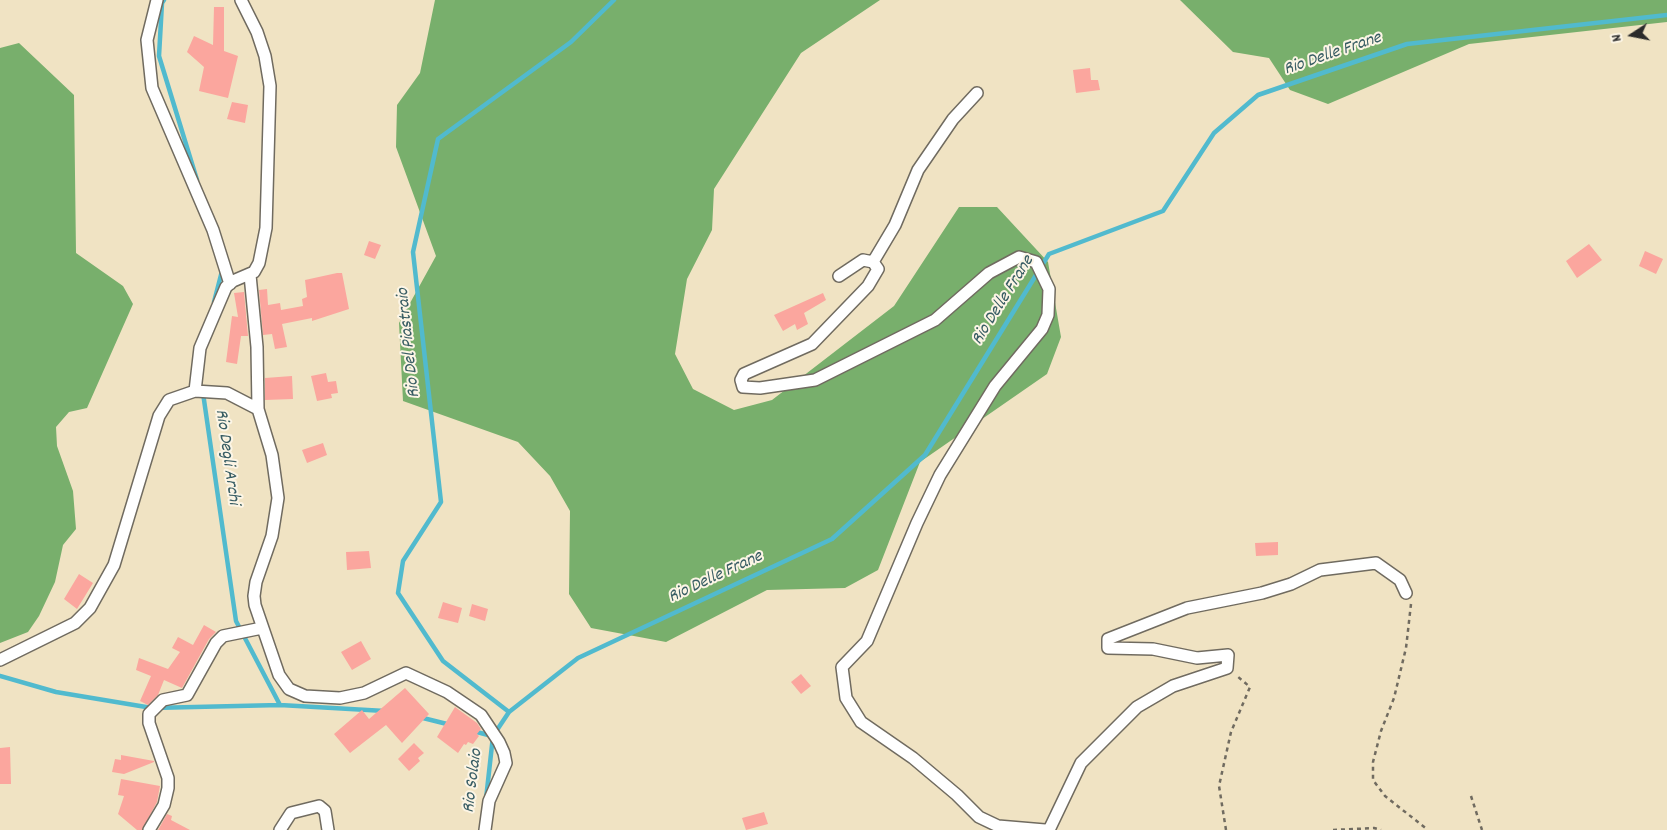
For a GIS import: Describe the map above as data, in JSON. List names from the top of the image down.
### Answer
{
  "water": [
    "Rio Delle Frane",
    "Rio Del Piastraio",
    "Rio Degli Archi",
    "Rio Solaio"
  ],
  "north": "left"
}
